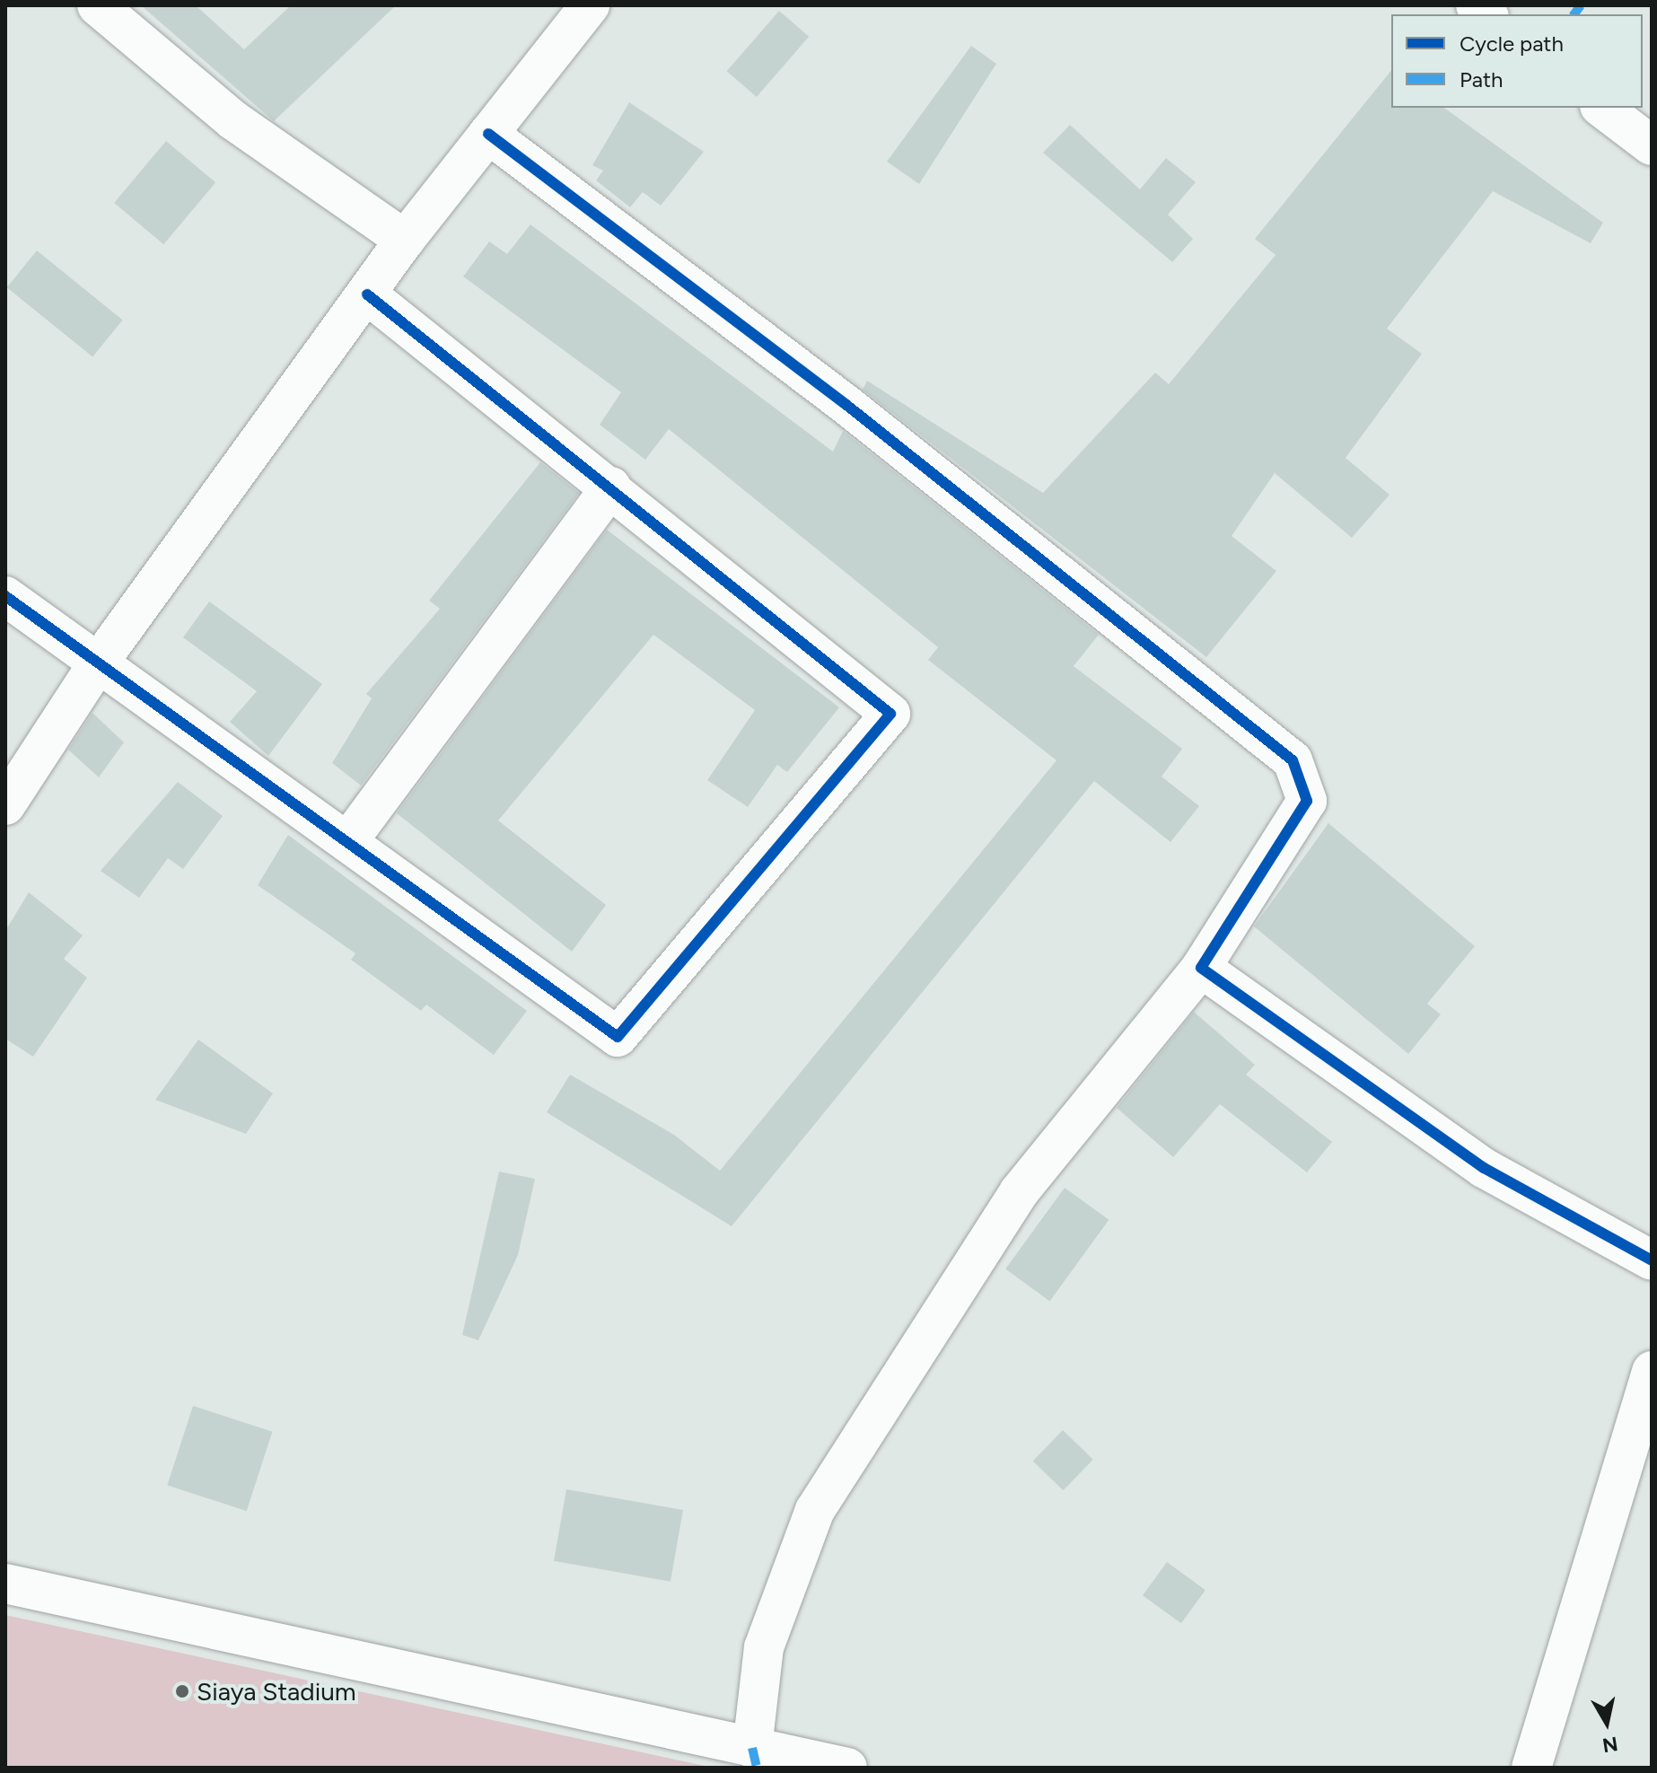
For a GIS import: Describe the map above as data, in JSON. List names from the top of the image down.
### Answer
{
  "places": ["Siaya Stadium"],
  "legend": ["Cycle path", "Path"],
  "north": "bottom"
}
